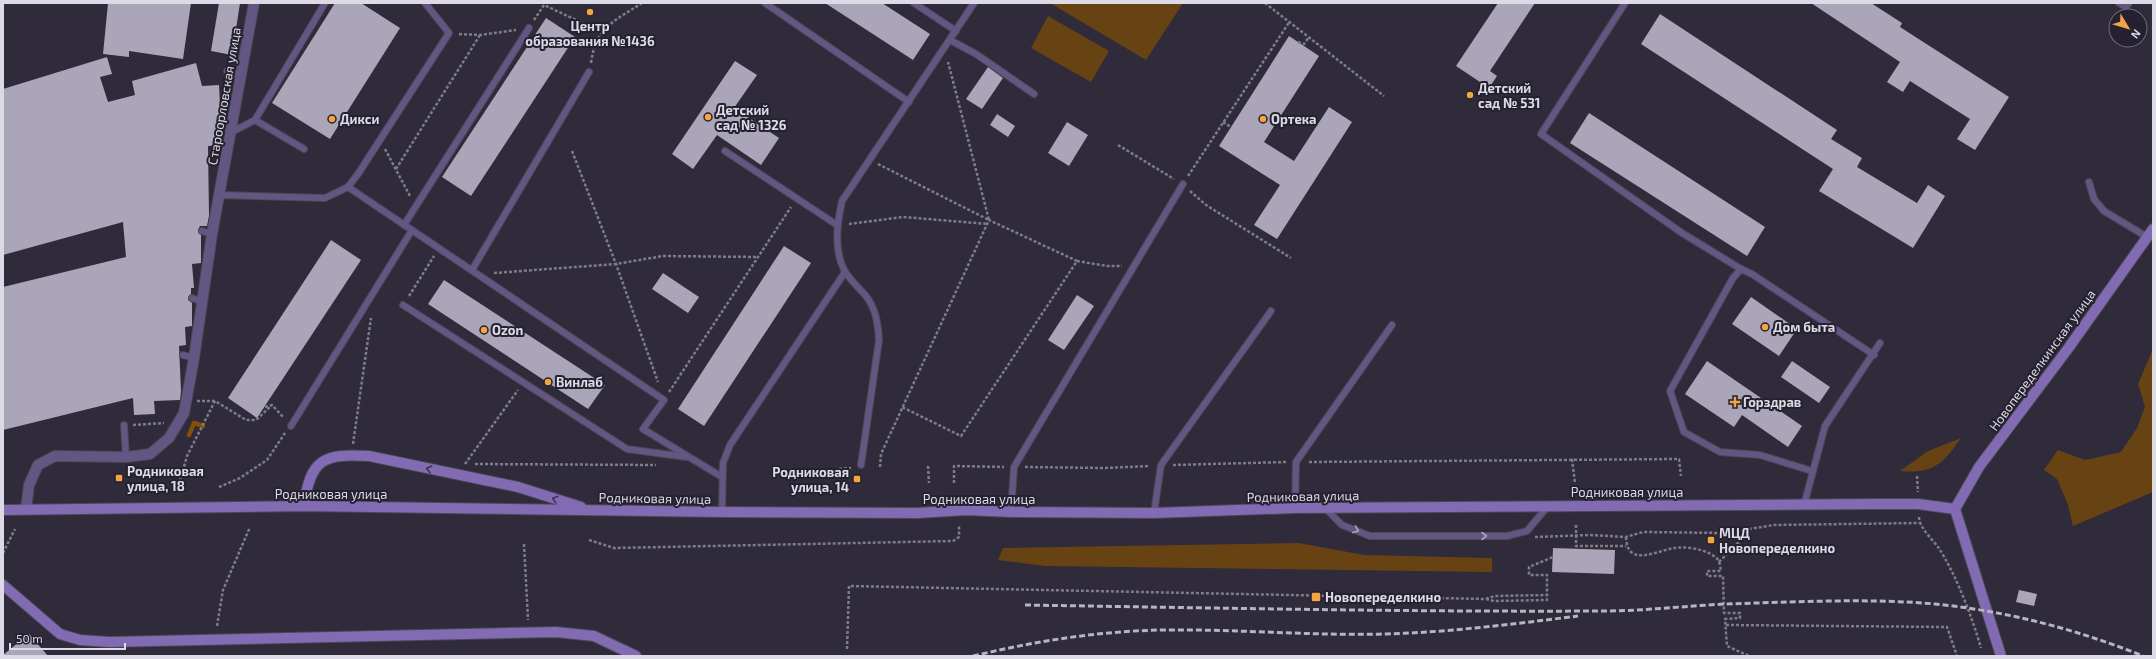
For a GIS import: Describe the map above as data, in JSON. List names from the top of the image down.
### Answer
{
  "streets": {
    "main road": ["Новопеределкинская улица", "Родниковая улица"],
    "street": ["Староорловская улица"]
  },
  "crossings": [
    ["Староорловская улица", "Родниковая улица"],
    ["Новопеределкинская улица", "Родниковая улица"]
  ],
  "places": {
    "other": [
      "Центр образования №1436",
      "Детский сад № 531",
      "Детский сад № 1326",
      "Дикси",
      "Ортека",
      "Дом быта",
      "Ozon",
      "Винлаб"
    ],
    "health": ["Горздрав"],
    "transit": [
      "Родниковая улица, 18",
      "Родниковая улица, 14",
      "МЦД Новопеределкино",
      "Новопеределкино"
    ]
  },
  "scale_bar": "50 m",
  "north": "bottom right"
}
